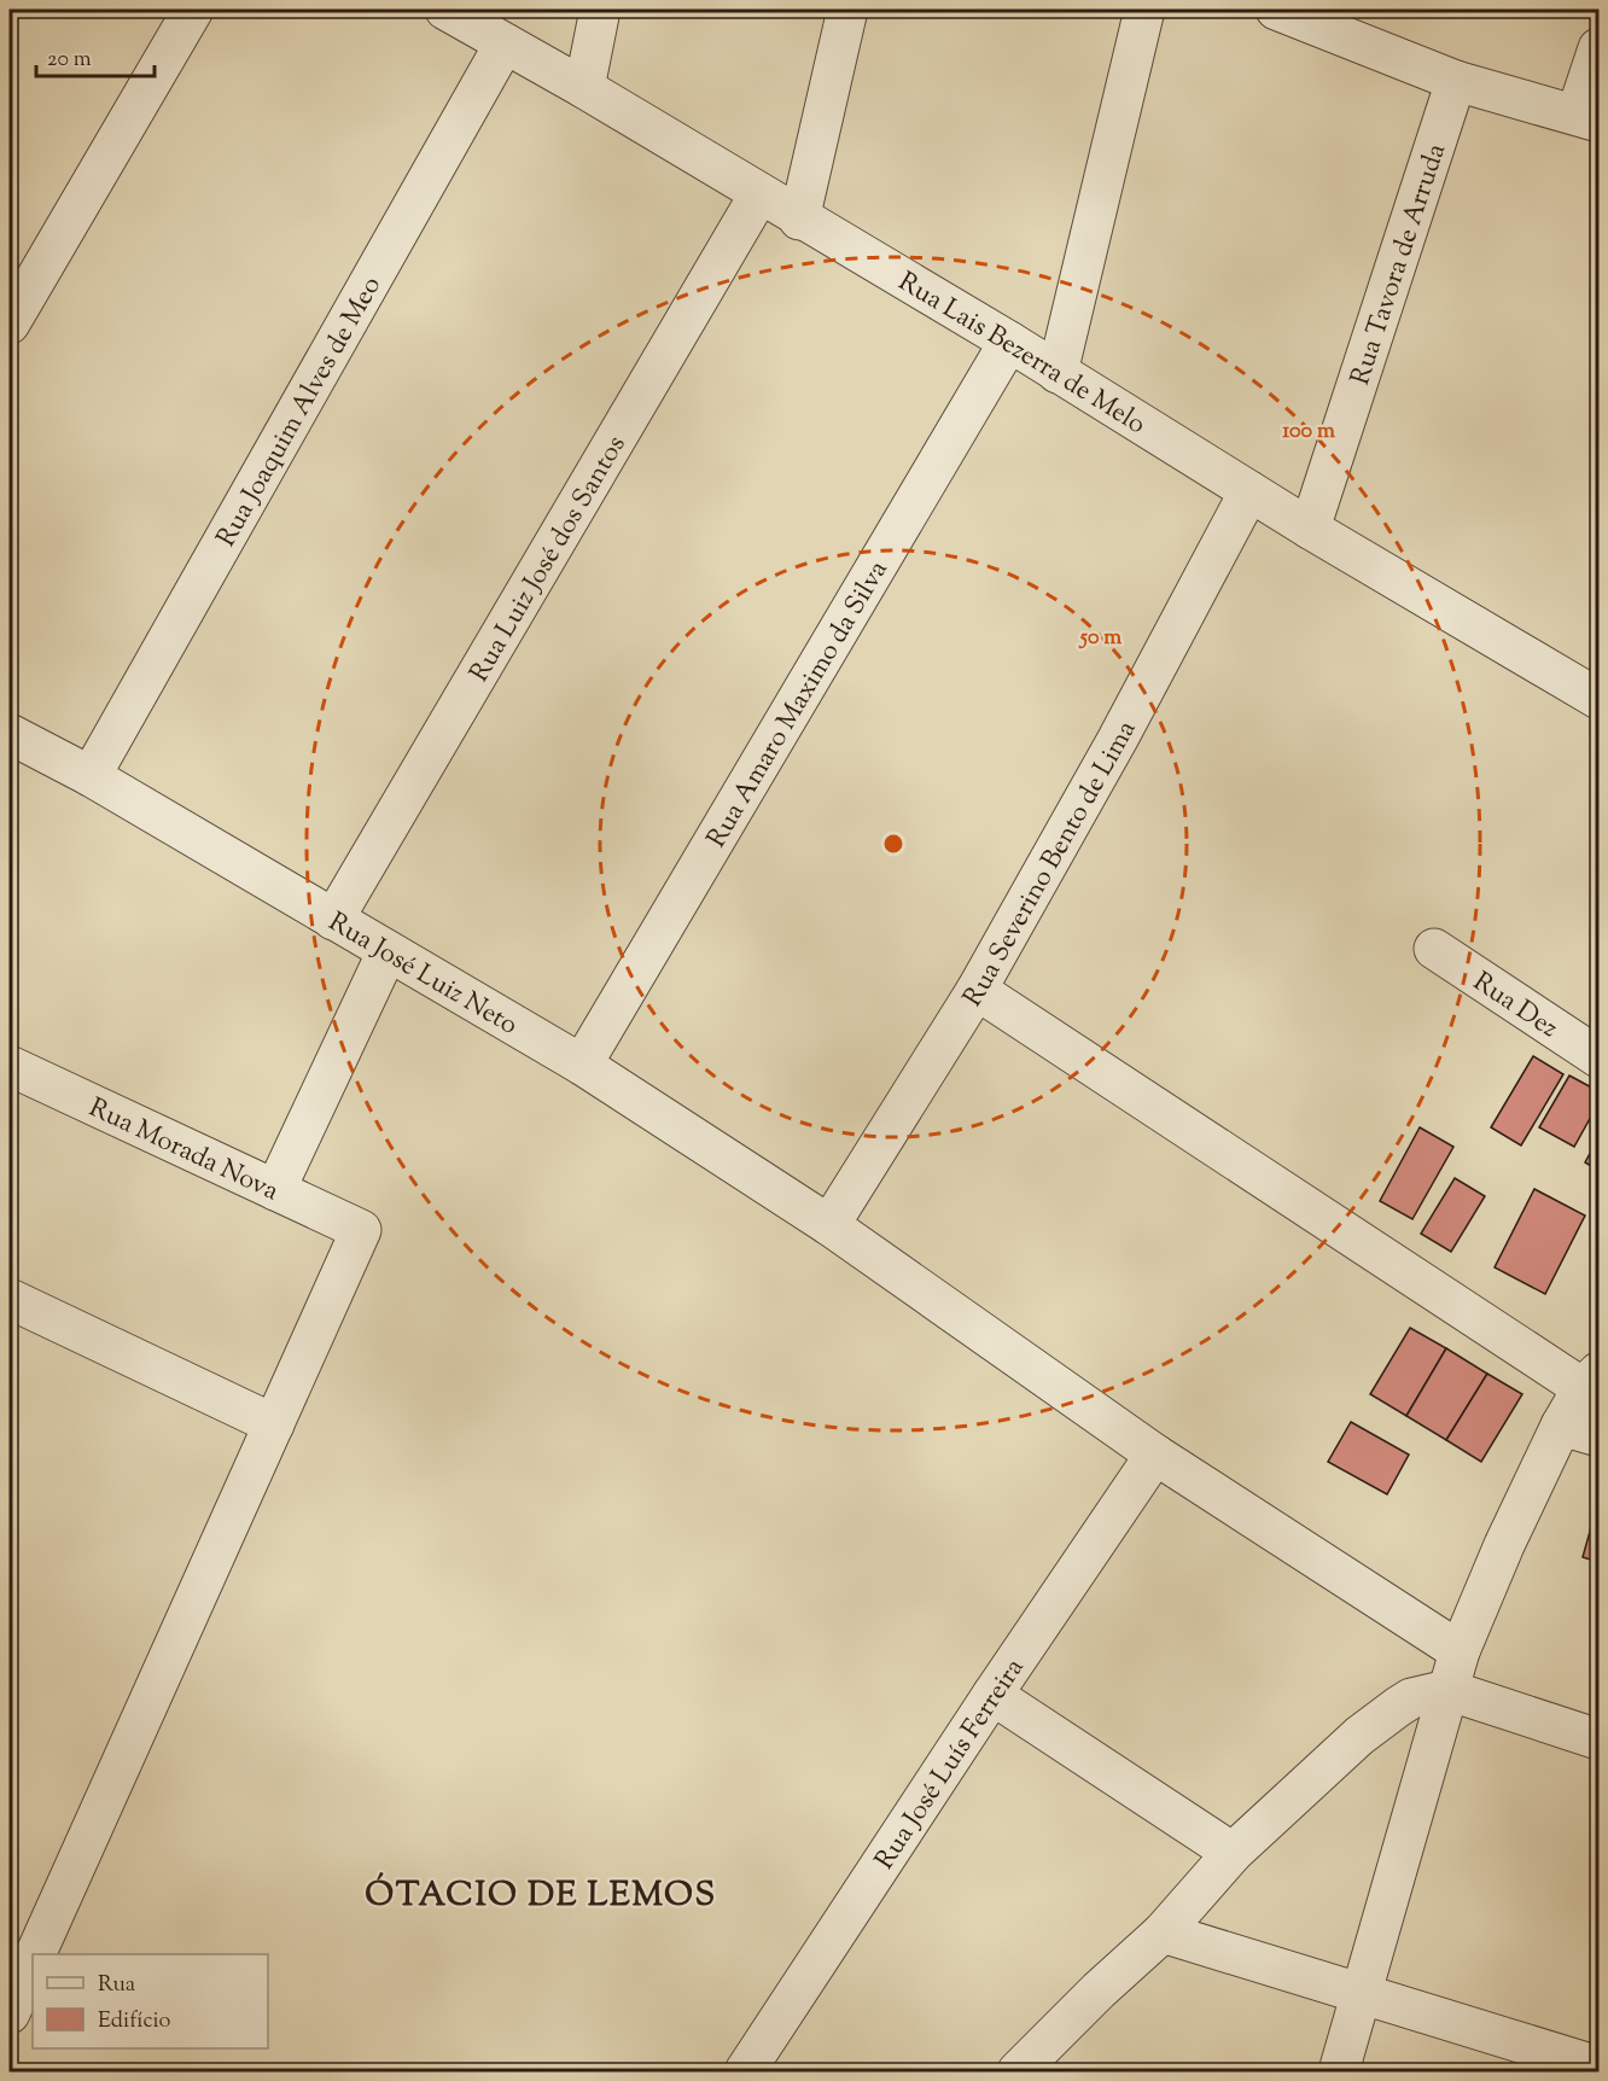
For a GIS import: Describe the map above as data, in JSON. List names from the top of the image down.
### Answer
{
  "streets": {
    "street": [
      "Rua Tavora de Arruda",
      "Rua Lais Bezerra de Melo",
      "Rua Joaquim Alves de Meo",
      "Rua Luiz José dos Santos",
      "Rua Amaro Maximo da Silva",
      "Rua Severino Bento de Lima",
      "Rua José Luiz Neto",
      "Rua Dez",
      "Rua Morada Nova",
      "Rua José Luís Ferreira"
    ]
  },
  "crossings": [
    ["Rua Tavora de Arruda", "Rua Lais Bezerra de Melo"],
    ["Rua Lais Bezerra de Melo", "Rua Joaquim Alves de Meo"],
    ["Rua Lais Bezerra de Melo", "Rua Luiz José dos Santos"],
    ["Rua Lais Bezerra de Melo", "Rua Amaro Maximo da Silva"],
    ["Rua Lais Bezerra de Melo", "Rua Severino Bento de Lima"],
    ["Rua Joaquim Alves de Meo", "Rua José Luiz Neto"],
    ["Rua Luiz José dos Santos", "Rua José Luiz Neto"],
    ["Rua Amaro Maximo da Silva", "Rua José Luiz Neto"],
    ["Rua Severino Bento de Lima", "Rua José Luiz Neto"],
    ["Rua José Luiz Neto", "Rua José Luís Ferreira"]
  ],
  "districts": ["ÓTACIO DE LEMOS"],
  "legend": ["Rua", "Edifício"],
  "scale_bar": "20 m",
  "rings": ["100 m", "50 m"]
}
